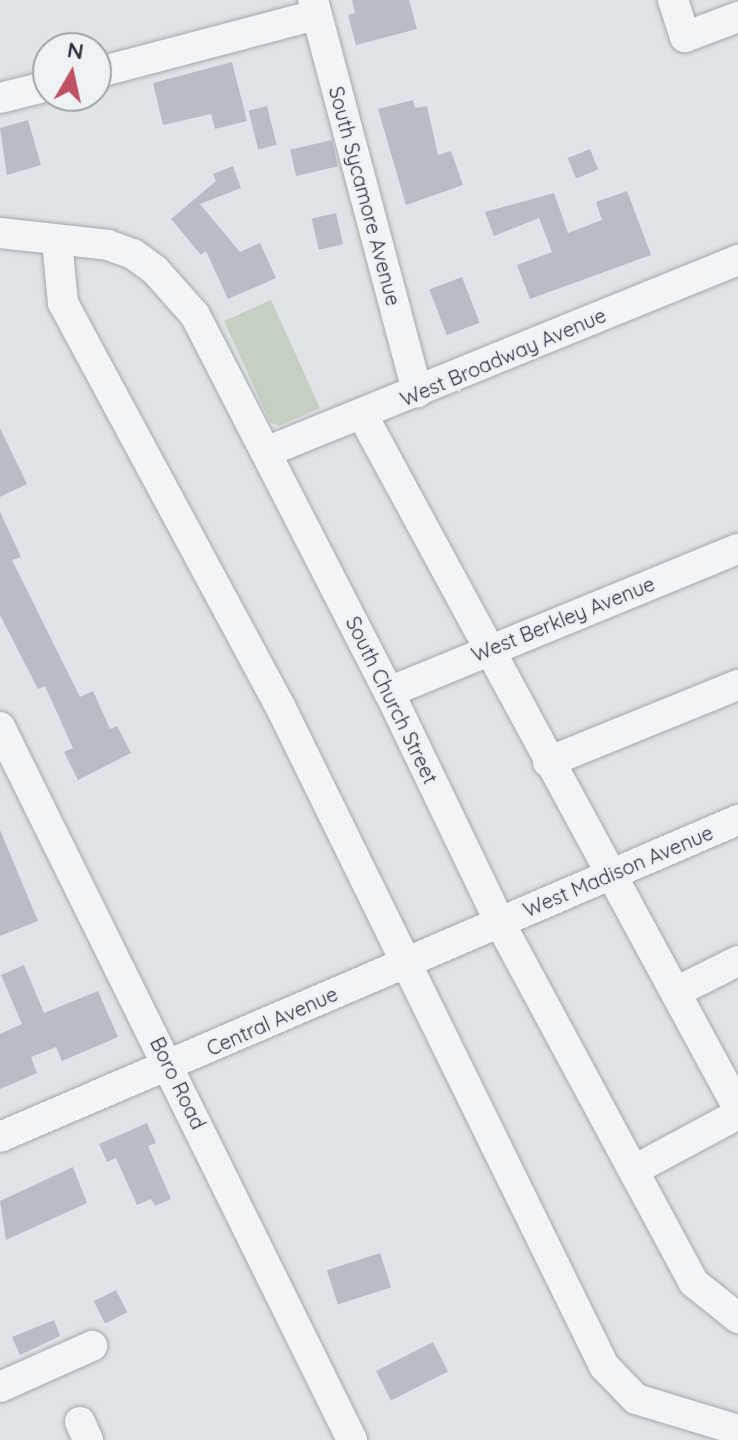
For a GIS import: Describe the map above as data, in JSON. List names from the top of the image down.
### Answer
{
  "streets": {
    "street": [
      "South Sycamore Avenue",
      "West Broadway Avenue",
      "West Berkley Avenue",
      "South Church Street",
      "West Madison Avenue",
      "Central Avenue",
      "Boro Road"
    ]
  },
  "crossings": [
    ["South Sycamore Avenue", "West Broadway Avenue"],
    ["West Broadway Avenue", "South Church Street"],
    ["West Berkley Avenue", "South Church Street"],
    ["South Church Street", "West Madison Avenue"],
    ["South Church Street", "Central Avenue"],
    ["West Madison Avenue", "Central Avenue"],
    ["Central Avenue", "Boro Road"]
  ],
  "north": "top"
}
